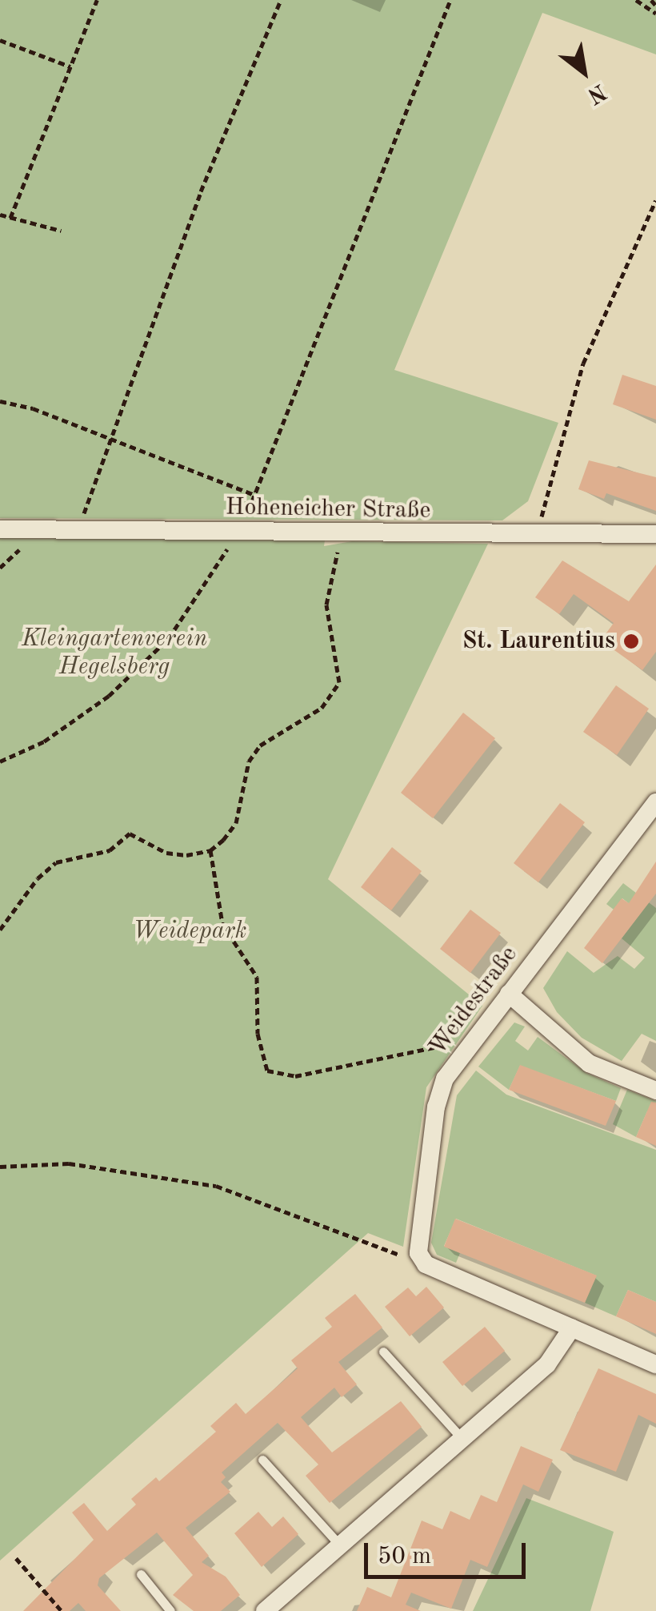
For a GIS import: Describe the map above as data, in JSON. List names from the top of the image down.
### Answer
{
  "streets": {
    "street": ["Hoheneicher Straße", "Weidestraße"]
  },
  "parks": ["Kleingartenverein Hegelsberg", "Weidepark"],
  "places": ["St. Laurentius"],
  "scale_bar": "50 m",
  "north": "bottom right"
}
